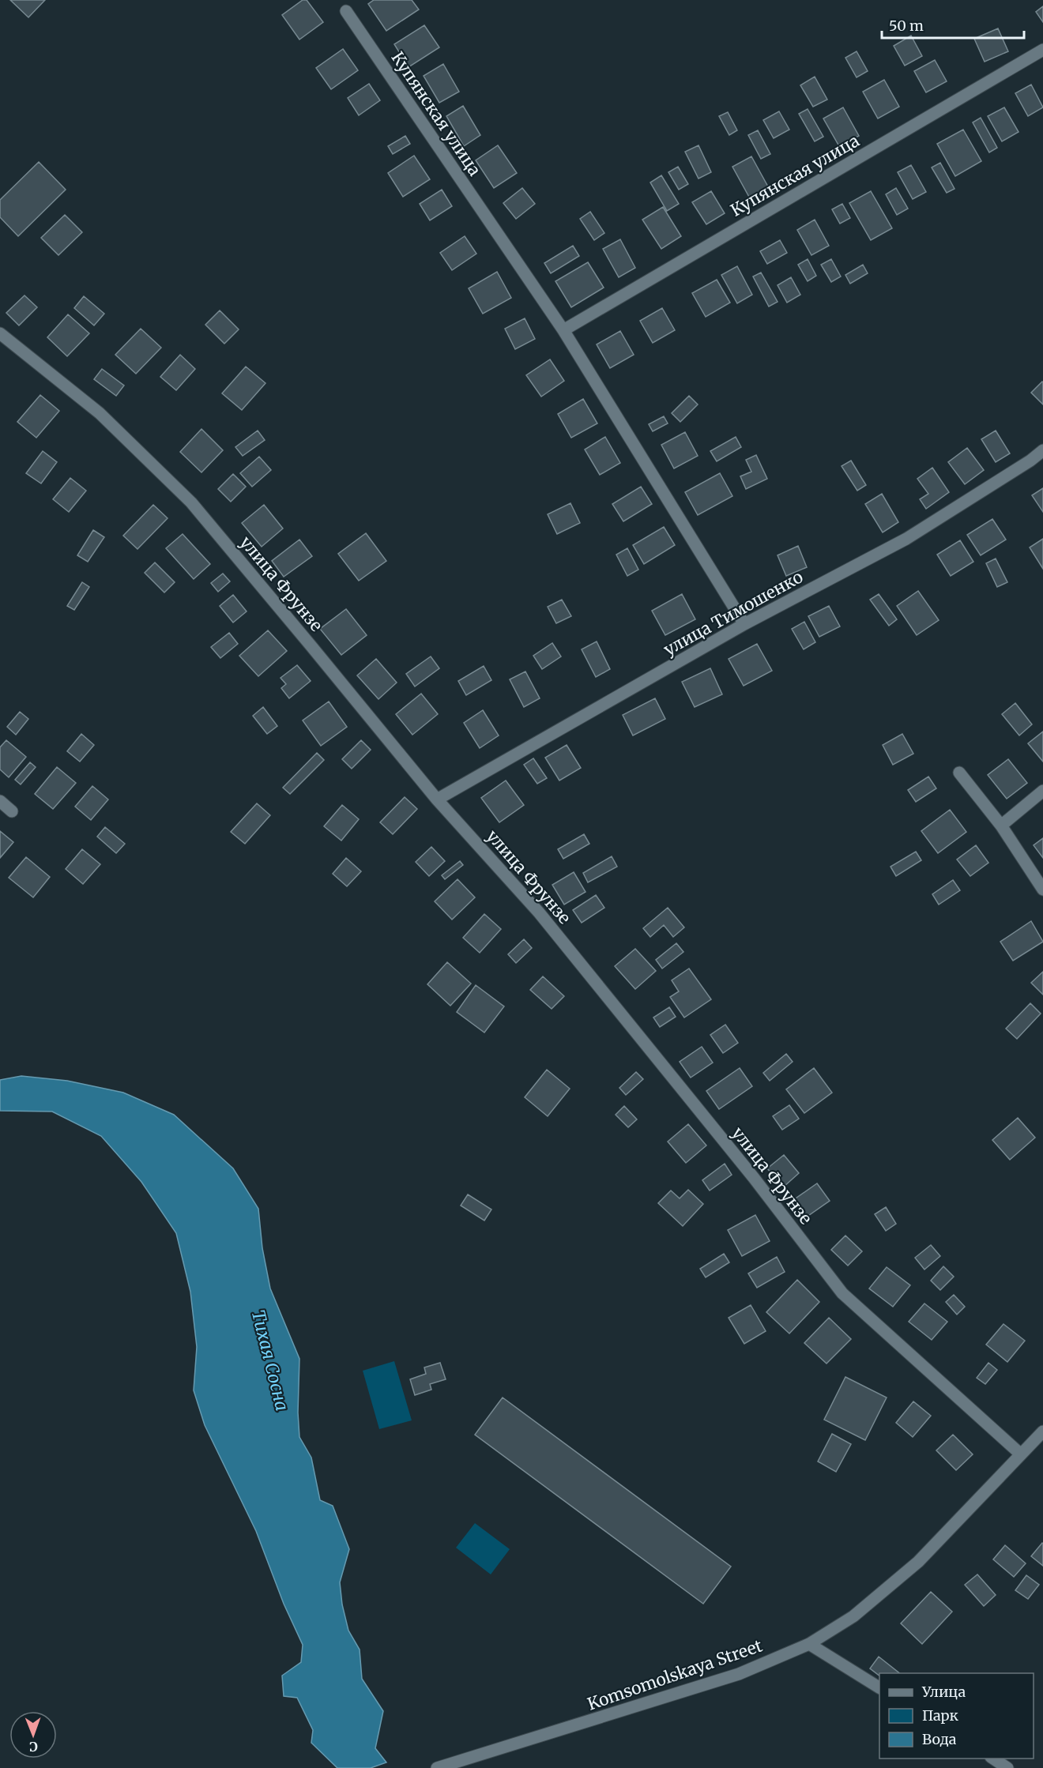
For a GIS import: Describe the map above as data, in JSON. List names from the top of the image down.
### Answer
{
  "streets": {
    "street": [
      "Купянская улица",
      "улица Фрунзе",
      "улица Тимошенко",
      "Komsomolskaya Street"
    ]
  },
  "crossings": [
    ["Купянская улица", "улица Тимошенко"],
    ["улица Фрунзе", "улица Тимошенко"],
    ["улица Фрунзе", "Komsomolskaya Street"]
  ],
  "water": ["Тихая Сосна"],
  "legend": ["Улица", "Парк", "Вода"],
  "scale_bar": "50 m",
  "north": "bottom"
}
